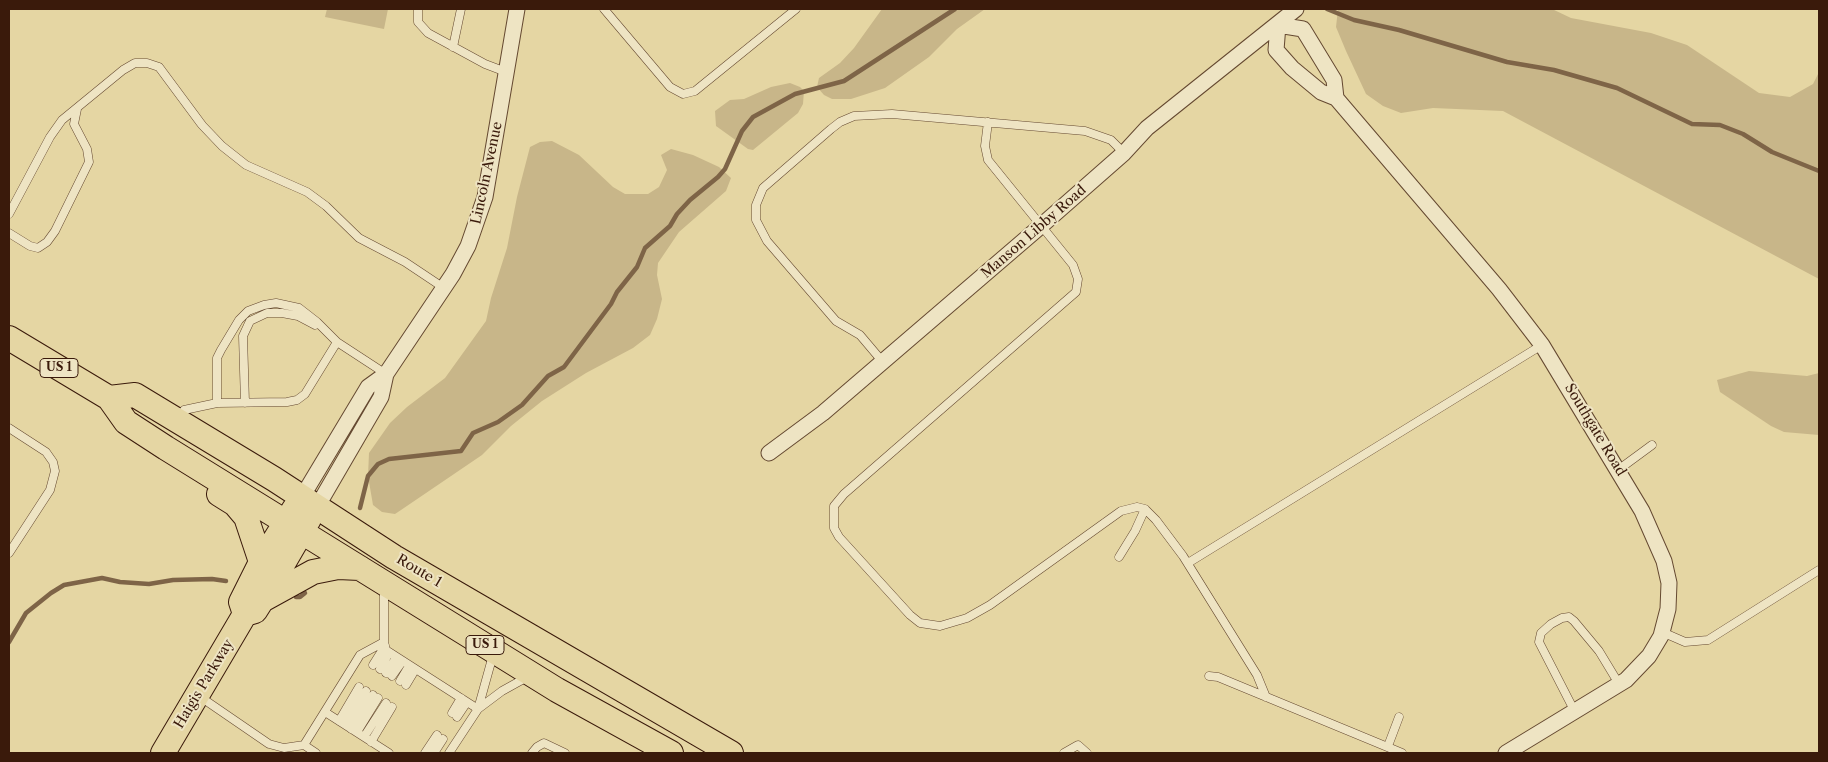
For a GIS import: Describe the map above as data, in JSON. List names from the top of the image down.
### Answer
{
  "streets": {
    "main road": ["US 1", "Route 1", "Haigis Parkway"],
    "street": ["Lincoln Avenue", "Manson Libby Road", "Southgate Road"]
  },
  "crossings": [
    ["Lincoln Avenue", "Route 1"],
    ["Lincoln Avenue", "Haigis Parkway"],
    ["Manson Libby Road", "Southgate Road"],
    ["Route 1", "Haigis Parkway"]
  ]
}
